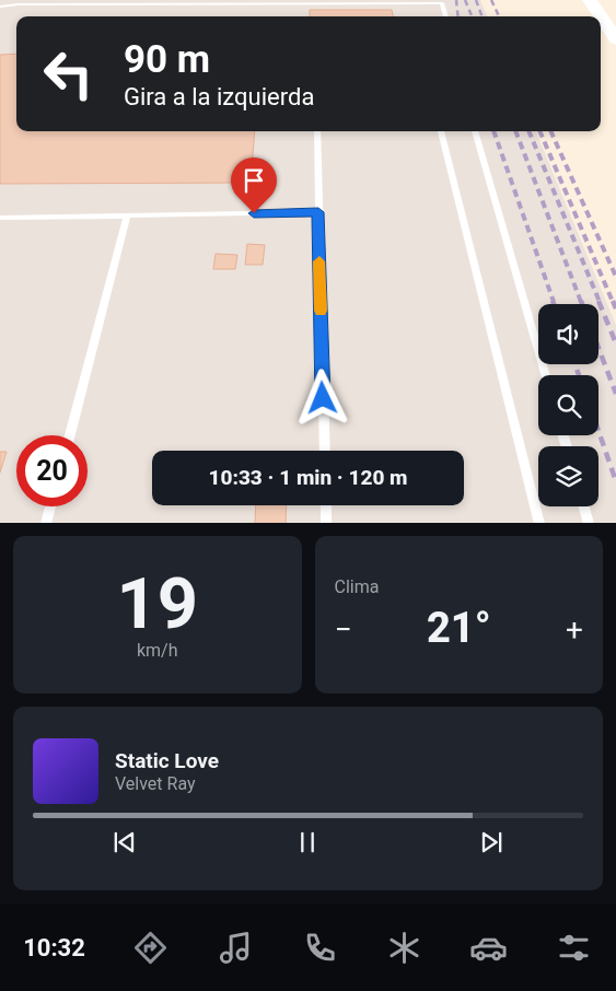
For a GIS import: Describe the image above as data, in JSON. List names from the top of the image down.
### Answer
{
  "page": {
    "turn": ["90 m", "Gira a la izquierda"],
    "limit": "20",
    "trip": "10:33 · 1 min · 120 m",
    "tile": [
      ["19", "km/h"],
      "Clima"
    ],
    "heat": ["−", "21°", "+"],
    "song": ["Static Love", "Velvet Ray"],
    "tabs": "10:32"
  }
}
